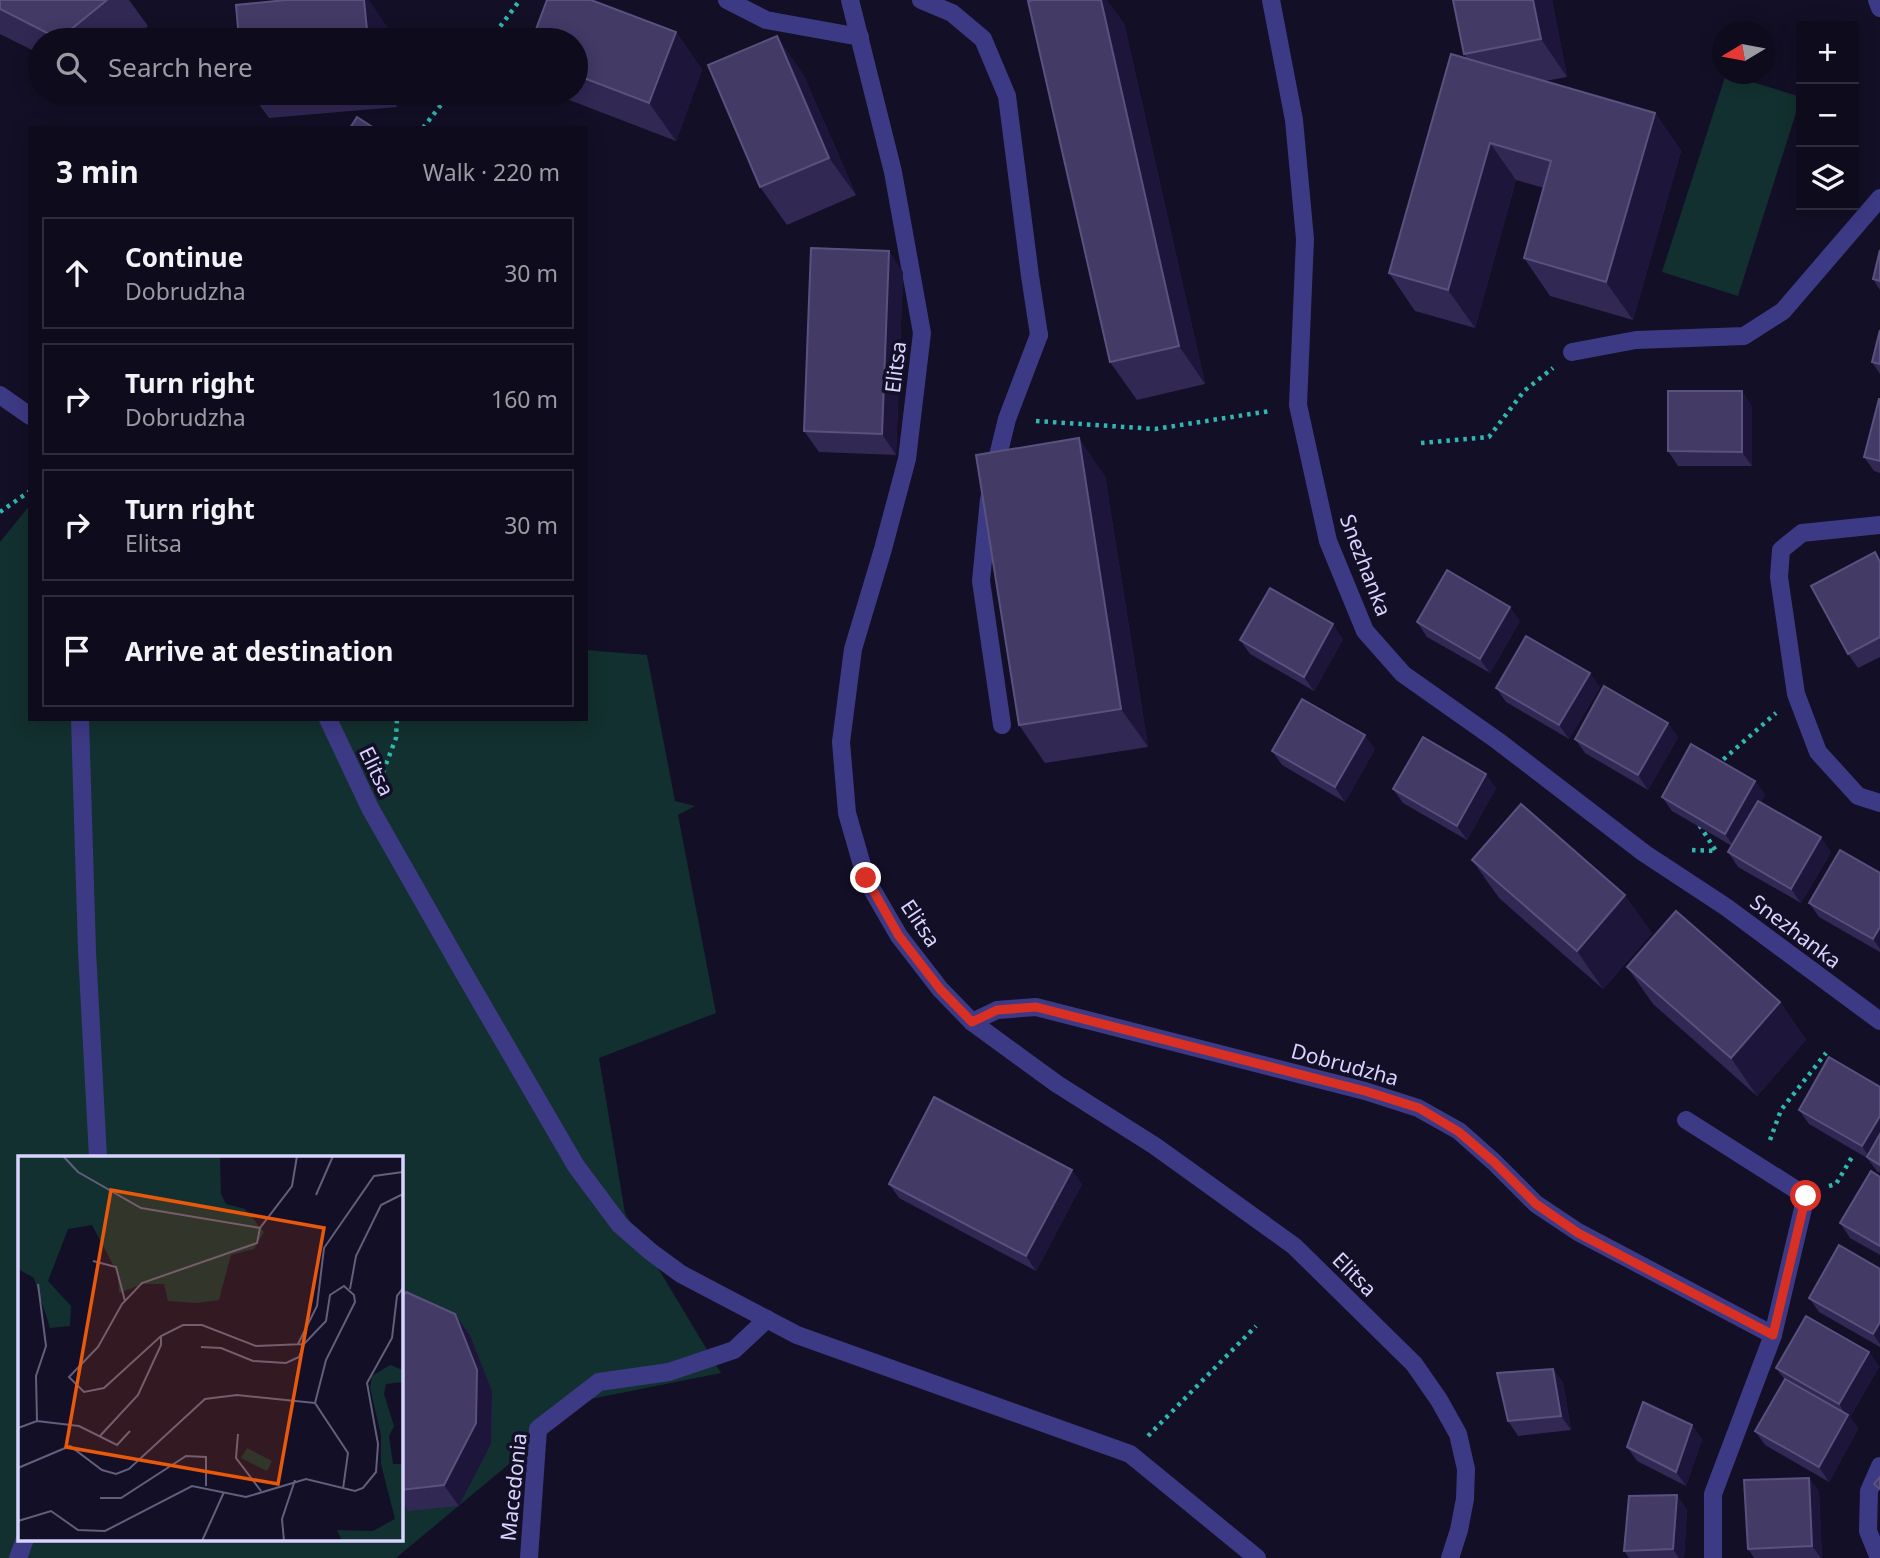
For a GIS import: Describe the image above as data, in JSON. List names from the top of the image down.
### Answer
{
  "streets": {
    "street": [
      "Elitsa",
      "Snezhanka",
      "Dobrudzha",
      "Macedonia"
    ]
  },
  "crossings": [
    ["Elitsa", "Dobrudzha"],
    ["Elitsa", "Macedonia"]
  ],
  "north": "left",
  "page": {
    "map_buttons": ["+", "−"],
    "search": "Search here",
    "heading": ["3 min", "Walk · 220 m"],
    "list": [
      ["Continue", "Dobrudzha", "30 m"],
      ["Turn right", "Dobrudzha", "160 m"],
      ["Turn right", "Elitsa", "30 m"],
      "Arrive at destination"
    ]
  }
}
